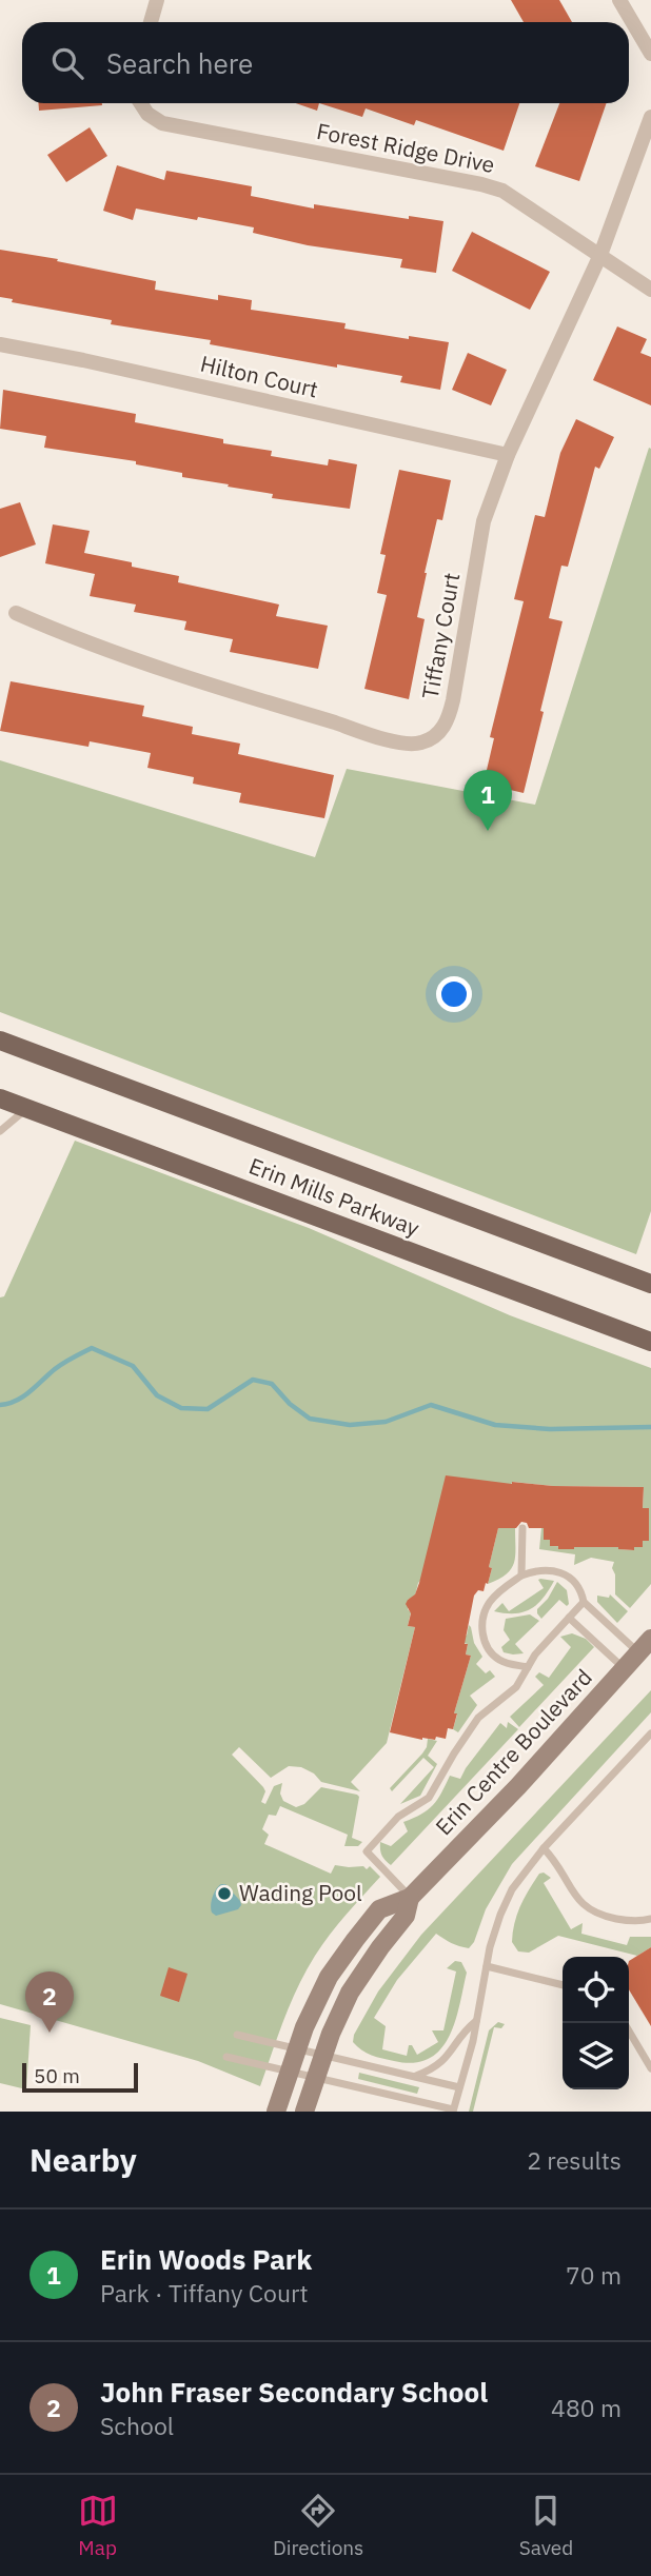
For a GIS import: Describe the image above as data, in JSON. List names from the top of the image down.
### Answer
{
  "streets": {
    "main road": ["Erin Mills Parkway"],
    "street": [
      "Forest Ridge Drive",
      "Hilton Court",
      "Tiffany Court",
      "Erin Centre Boulevard"
    ]
  },
  "crossings": [
    ["Forest Ridge Drive", "Tiffany Court"],
    ["Hilton Court", "Tiffany Court"]
  ],
  "places": ["Wading Pool"],
  "scale_bar": "50 m",
  "page": {
    "search": "Search here",
    "pins": ["1", "2"],
    "scale": "50 m",
    "heading": ["Nearby", "2 results"],
    "list": [
      {
        "mark": "1",
        "name": "Erin Woods Park",
        "note": "Park · Tiffany Court",
        "value": "70 m"
      },
      {
        "mark": "2",
        "name": "John Fraser Secondary School",
        "note": "School",
        "value": "480 m"
      }
    ],
    "nav": ["Map", "Directions", "Saved"]
  }
}
